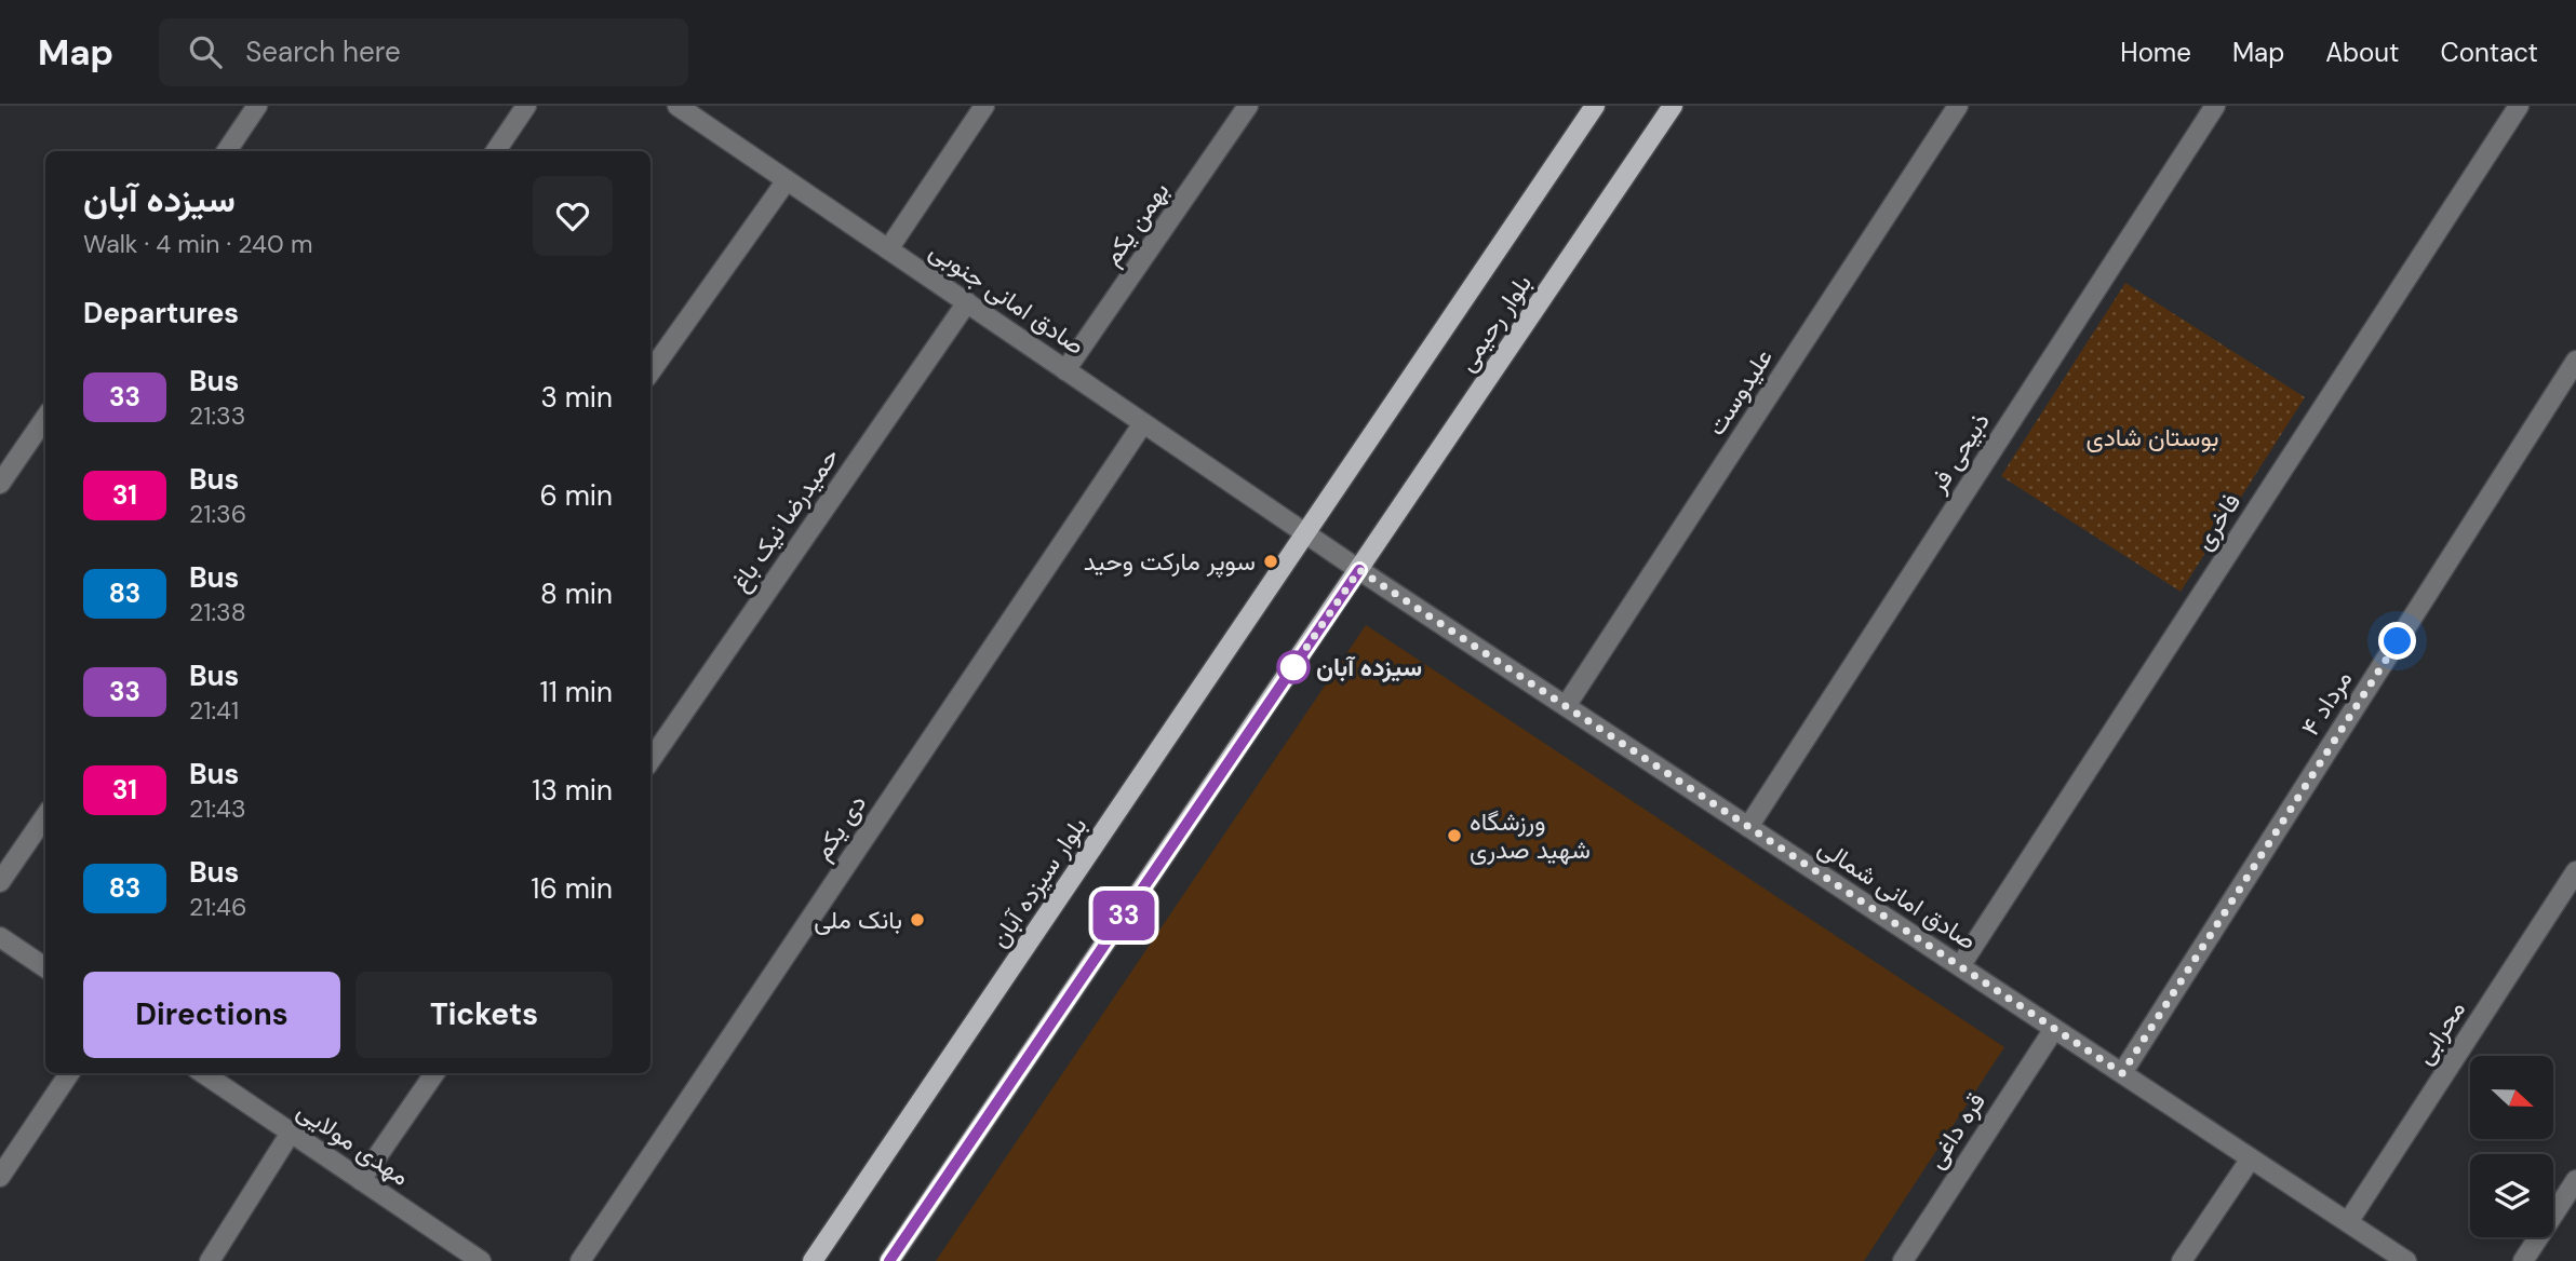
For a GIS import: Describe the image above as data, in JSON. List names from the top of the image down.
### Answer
{
  "streets": {
    "main road": ["بلوار رحیمی", "بلوار سیزده آبان"],
    "street": [
      "بهمن یکم",
      "صادق امانی جنوبی",
      "علیدوست",
      "ذبیحی فر",
      "حمیدرضا نیک باغ",
      "فاخری",
      "مرداد ۴",
      "دی یکم",
      "صادق امانی شمالی",
      "محرابی",
      "قره داغی",
      "مهدی مولایی"
    ]
  },
  "crossings": [
    ["بهمن یکم", "صادق امانی جنوبی"],
    ["صادق امانی جنوبی", "بلوار رحیمی"],
    ["صادق امانی جنوبی", "حمیدرضا نیک باغ"],
    ["صادق امانی جنوبی", "دی یکم"],
    ["صادق امانی جنوبی", "بلوار سیزده آبان"],
    ["صادق امانی جنوبی", "صادق امانی شمالی"],
    ["بلوار رحیمی", "بلوار سیزده آبان"],
    ["بلوار رحیمی", "صادق امانی شمالی"],
    ["علیدوست", "صادق امانی شمالی"],
    ["ذبیحی فر", "صادق امانی شمالی"],
    ["فاخری", "صادق امانی شمالی"],
    ["مرداد ۴", "صادق امانی شمالی"],
    ["صادق امانی شمالی", "محرابی"],
    ["صادق امانی شمالی", "قره داغی"]
  ],
  "parks": ["بوستان شادی"],
  "places": [
    "سوپر مارکت وحید",
    "سیزده آبان",
    "ورزشگاه شهید صدری",
    "بانک ملی"
  ],
  "lines": ["bus line 33"],
  "north": "right",
  "page": {
    "header": "Map",
    "search": "Search here",
    "nav": [
      "Home",
      "Map",
      "About",
      "Contact"
    ],
    "on_map": "33",
    "heading": [
      ["سیزده آبان", "Walk · 4 min · 240 m"],
      "Departures"
    ],
    "list": [
      {
        "mark": "33",
        "name": "Bus",
        "note": "21:33",
        "value": "3 min"
      },
      {
        "mark": "31",
        "name": "Bus",
        "note": "21:36",
        "value": "6 min"
      },
      {
        "mark": "83",
        "name": "Bus",
        "note": "21:38",
        "value": "8 min"
      },
      {
        "mark": "33",
        "name": "Bus",
        "note": "21:41",
        "value": "11 min"
      },
      {
        "mark": "31",
        "name": "Bus",
        "note": "21:43",
        "value": "13 min"
      },
      {
        "mark": "83",
        "name": "Bus",
        "note": "21:46",
        "value": "16 min"
      }
    ],
    "buttons": ["Directions", "Tickets"]
  }
}
